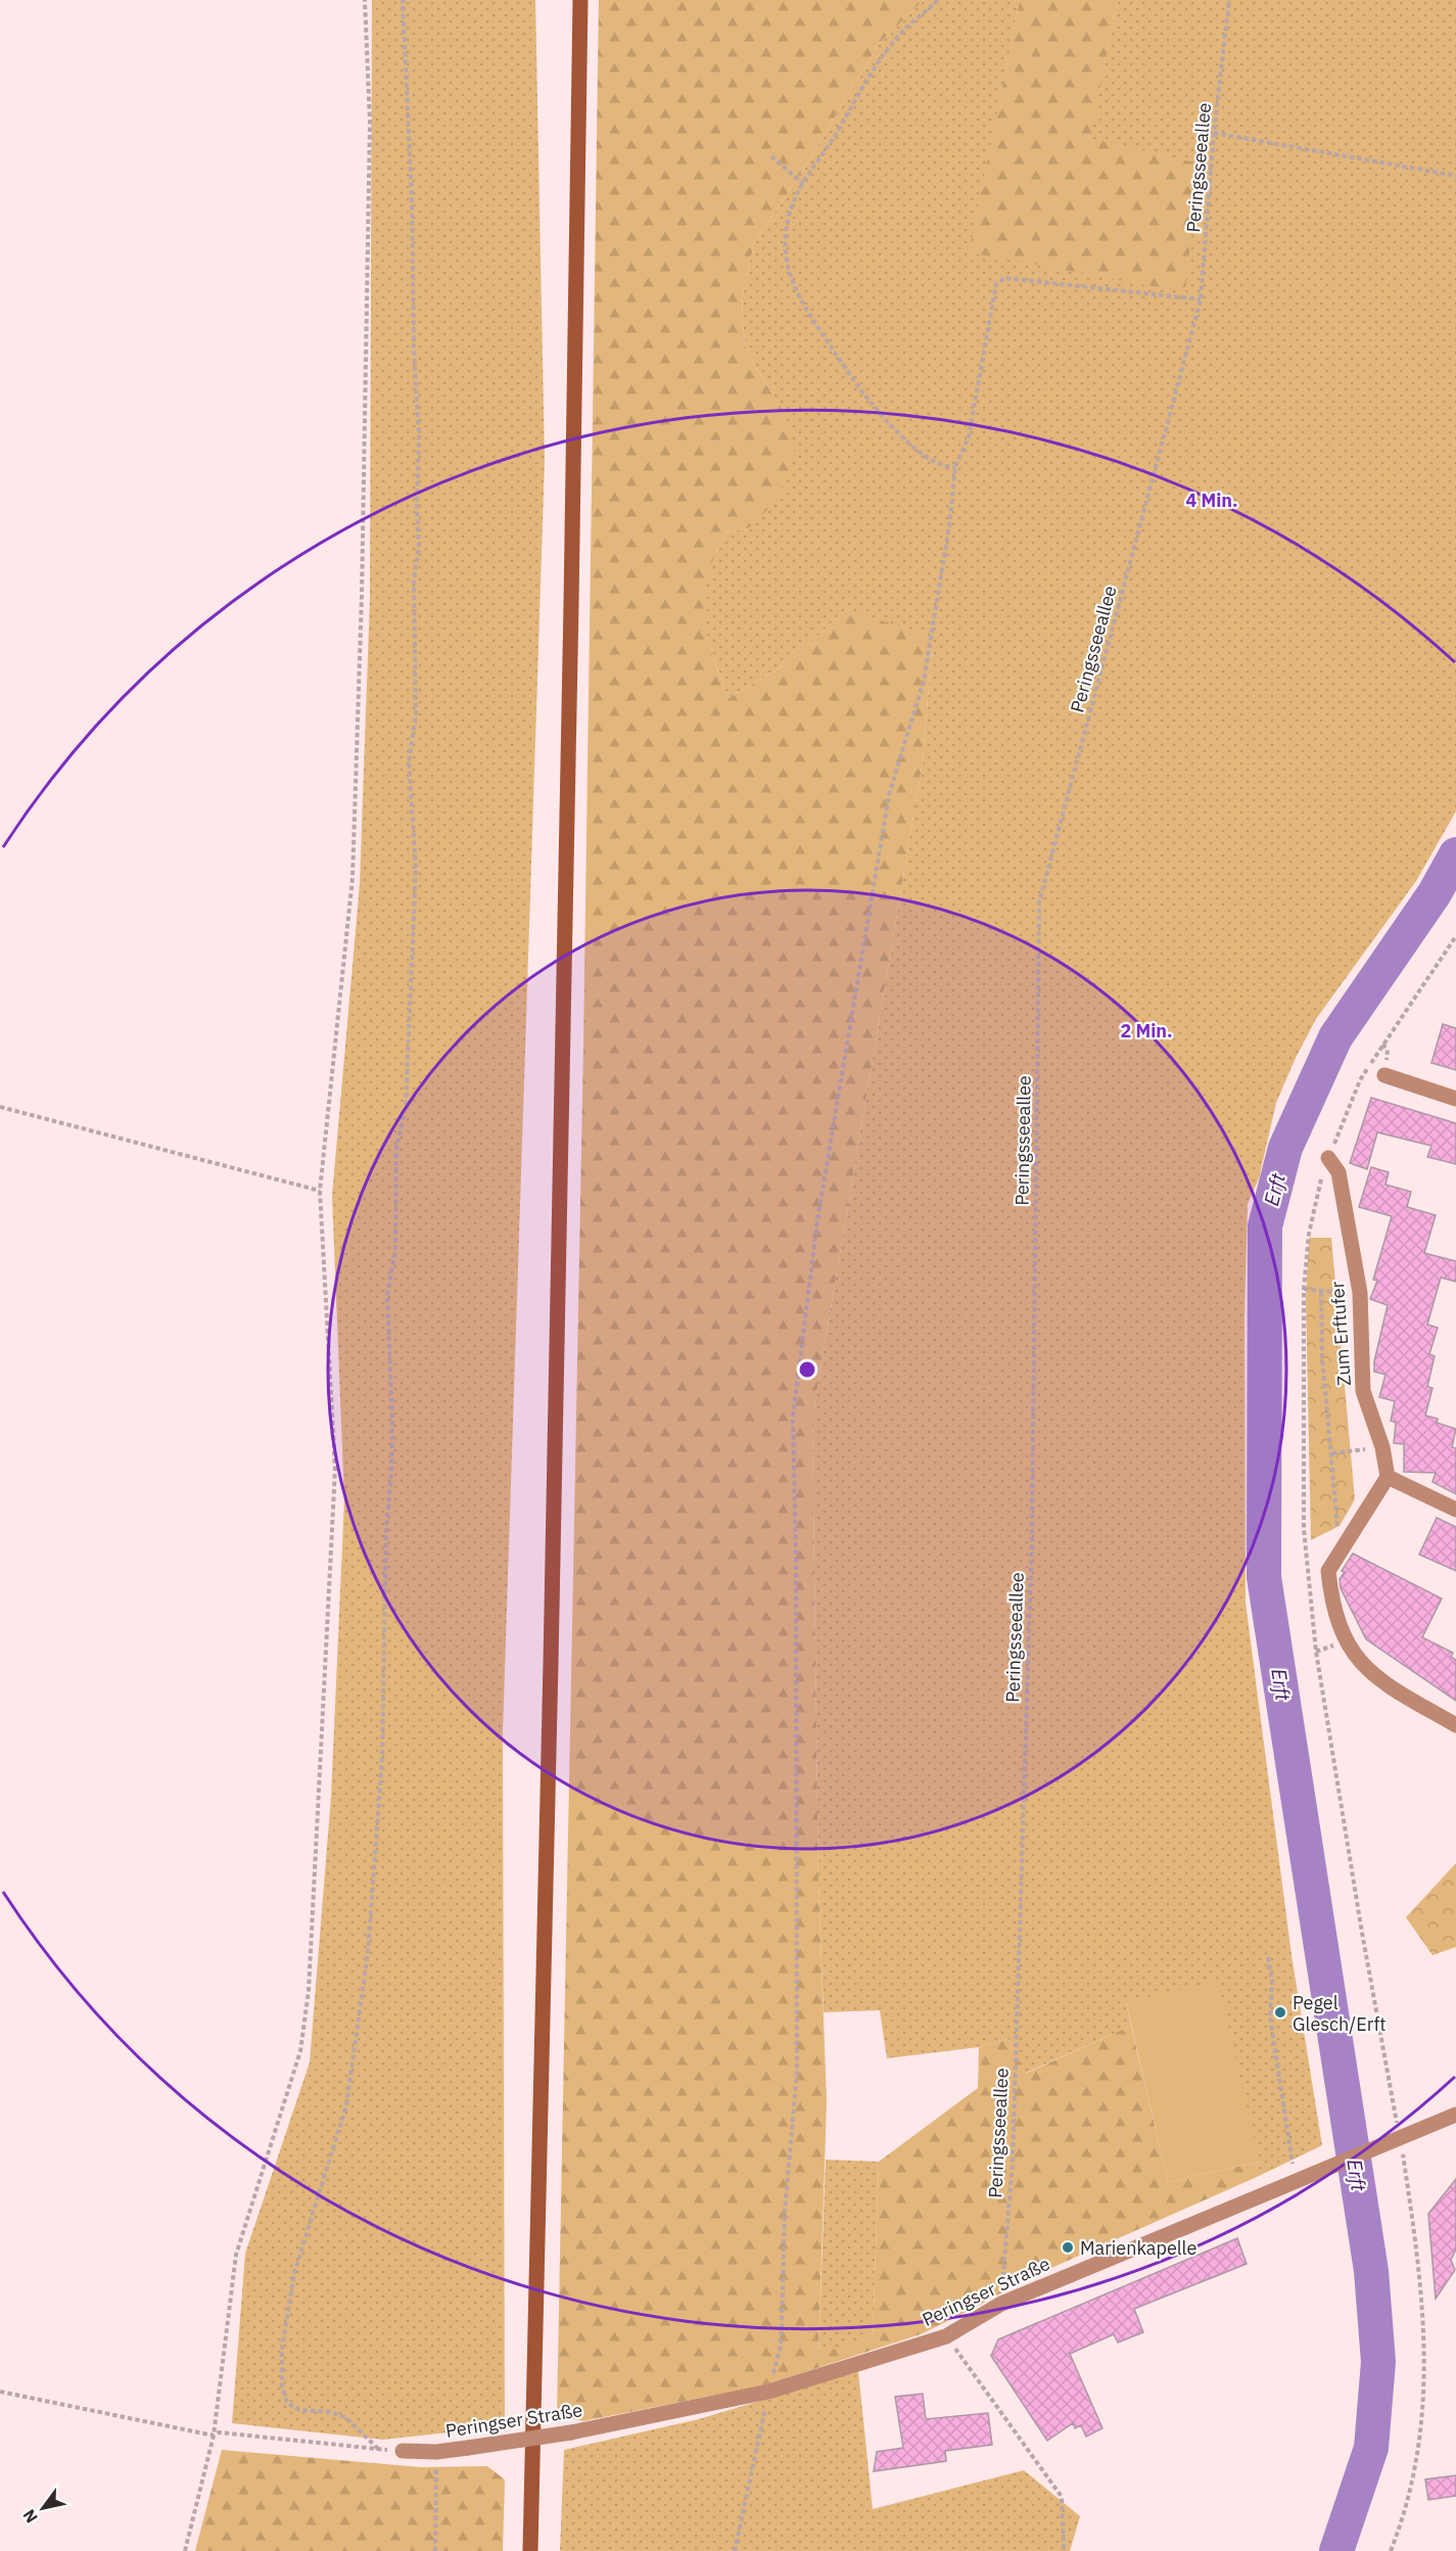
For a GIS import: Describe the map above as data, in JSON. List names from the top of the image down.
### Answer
{
  "streets": {
    "street": ["Zum Erftufer", "Peringser Straße"],
    "path": ["Peringsseeallee"]
  },
  "crossings": [
    ["Peringsseeallee", "Peringser Straße"]
  ],
  "water": ["Erft"],
  "places": ["Pegel Glesch/Erft", "Marienkapelle"],
  "north": "bottom left",
  "rings": ["4 Min.", "2 Min."]
}
